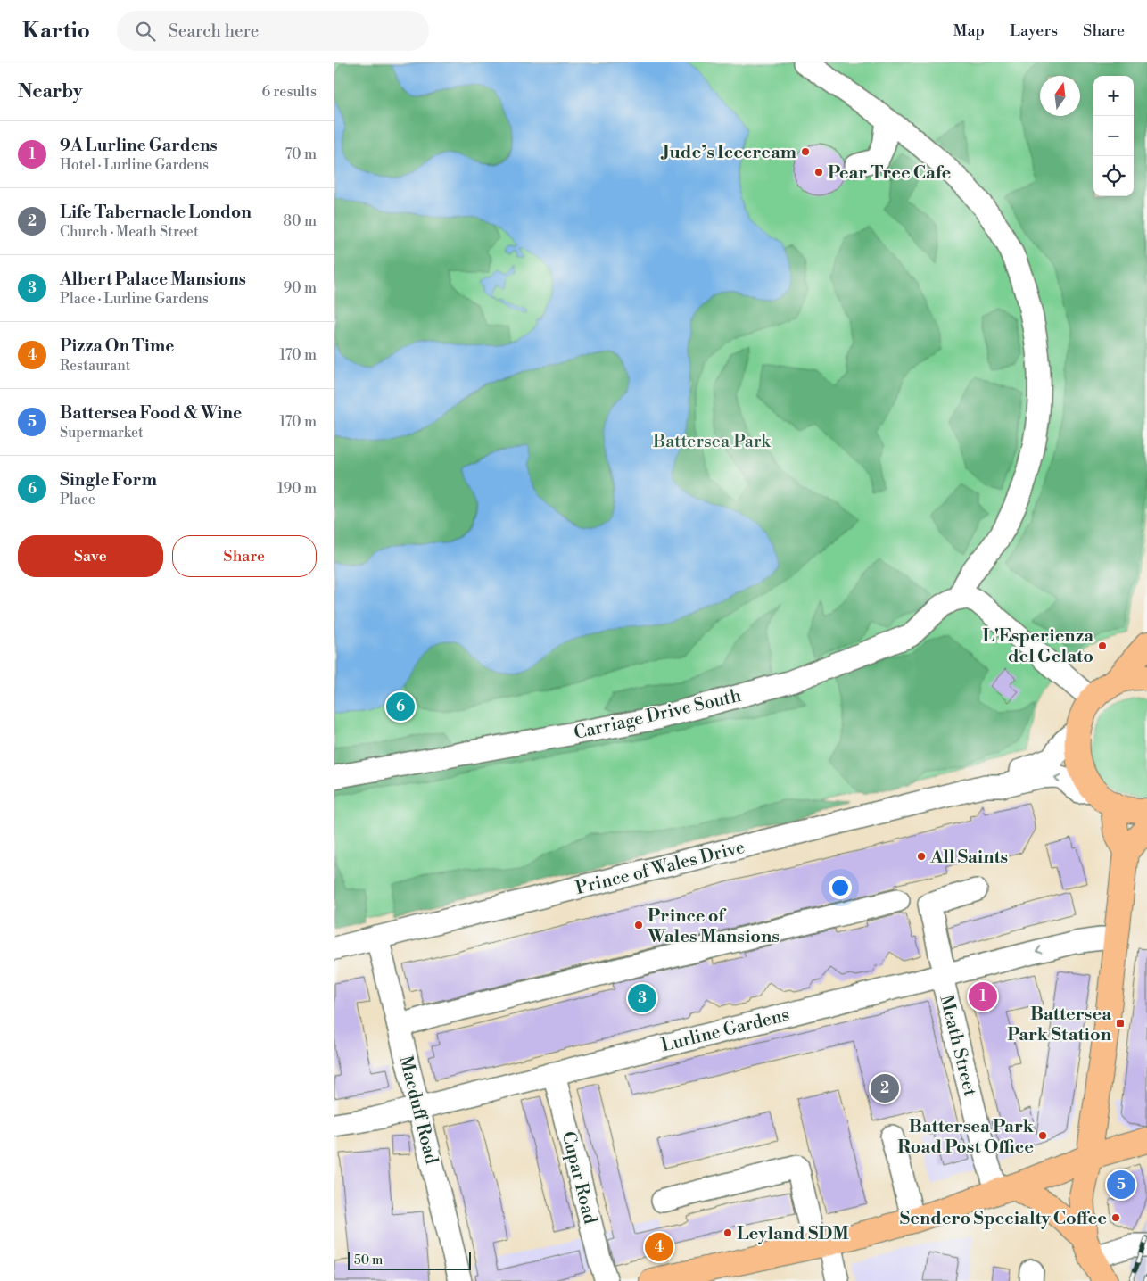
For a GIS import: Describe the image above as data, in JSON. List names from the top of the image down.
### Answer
{
  "streets": {
    "street": [
      "Carriage Drive South",
      "Prince of Wales Drive",
      "Lurline Gardens",
      "Meath Street",
      "Macduff Road",
      "Cupar Road"
    ]
  },
  "crossings": [
    ["Prince of Wales Drive", "Macduff Road"],
    ["Lurline Gardens", "Meath Street"],
    ["Lurline Gardens", "Macduff Road"],
    ["Lurline Gardens", "Cupar Road"]
  ],
  "parks": ["Battersea Park"],
  "places": {
    "other": [
      "Jude’s Icecream",
      "Pear Tree Cafe",
      "L'Esperienza del Gelato",
      "All Saints",
      "Prince of Wales Mansions",
      "Battersea Park Road Post Office",
      "Sendero Specialty Coffee",
      "Leyland SDM"
    ],
    "transit": ["Battersea Park Station"]
  },
  "scale_bar": "50 m",
  "north": "top",
  "page": {
    "header": "Kartio",
    "search": "Search here",
    "nav": ["Map", "Layers", "Share"],
    "heading": ["Nearby", "6 results"],
    "map_buttons": ["+", "−"],
    "list": [
      {
        "mark": "1",
        "name": "9A Lurline Gardens",
        "note": "Hotel · Lurline Gardens",
        "value": "70 m"
      },
      {
        "mark": "2",
        "name": "Life Tabernacle London",
        "note": "Church · Meath Street",
        "value": "80 m"
      },
      {
        "mark": "3",
        "name": "Albert Palace Mansions",
        "note": "Place · Lurline Gardens",
        "value": "90 m"
      },
      {
        "mark": "4",
        "name": "Pizza On Time",
        "note": "Restaurant",
        "value": "170 m"
      },
      {
        "mark": "5",
        "name": "Battersea Food & Wine",
        "note": "Supermarket",
        "value": "170 m"
      },
      {
        "mark": "6",
        "name": "Single Form",
        "note": "Place",
        "value": "190 m"
      }
    ],
    "buttons": ["Save", "Share"],
    "pins": [
      "6",
      "1",
      "3",
      "2",
      "5",
      "4"
    ],
    "scale": "50 m"
  }
}
